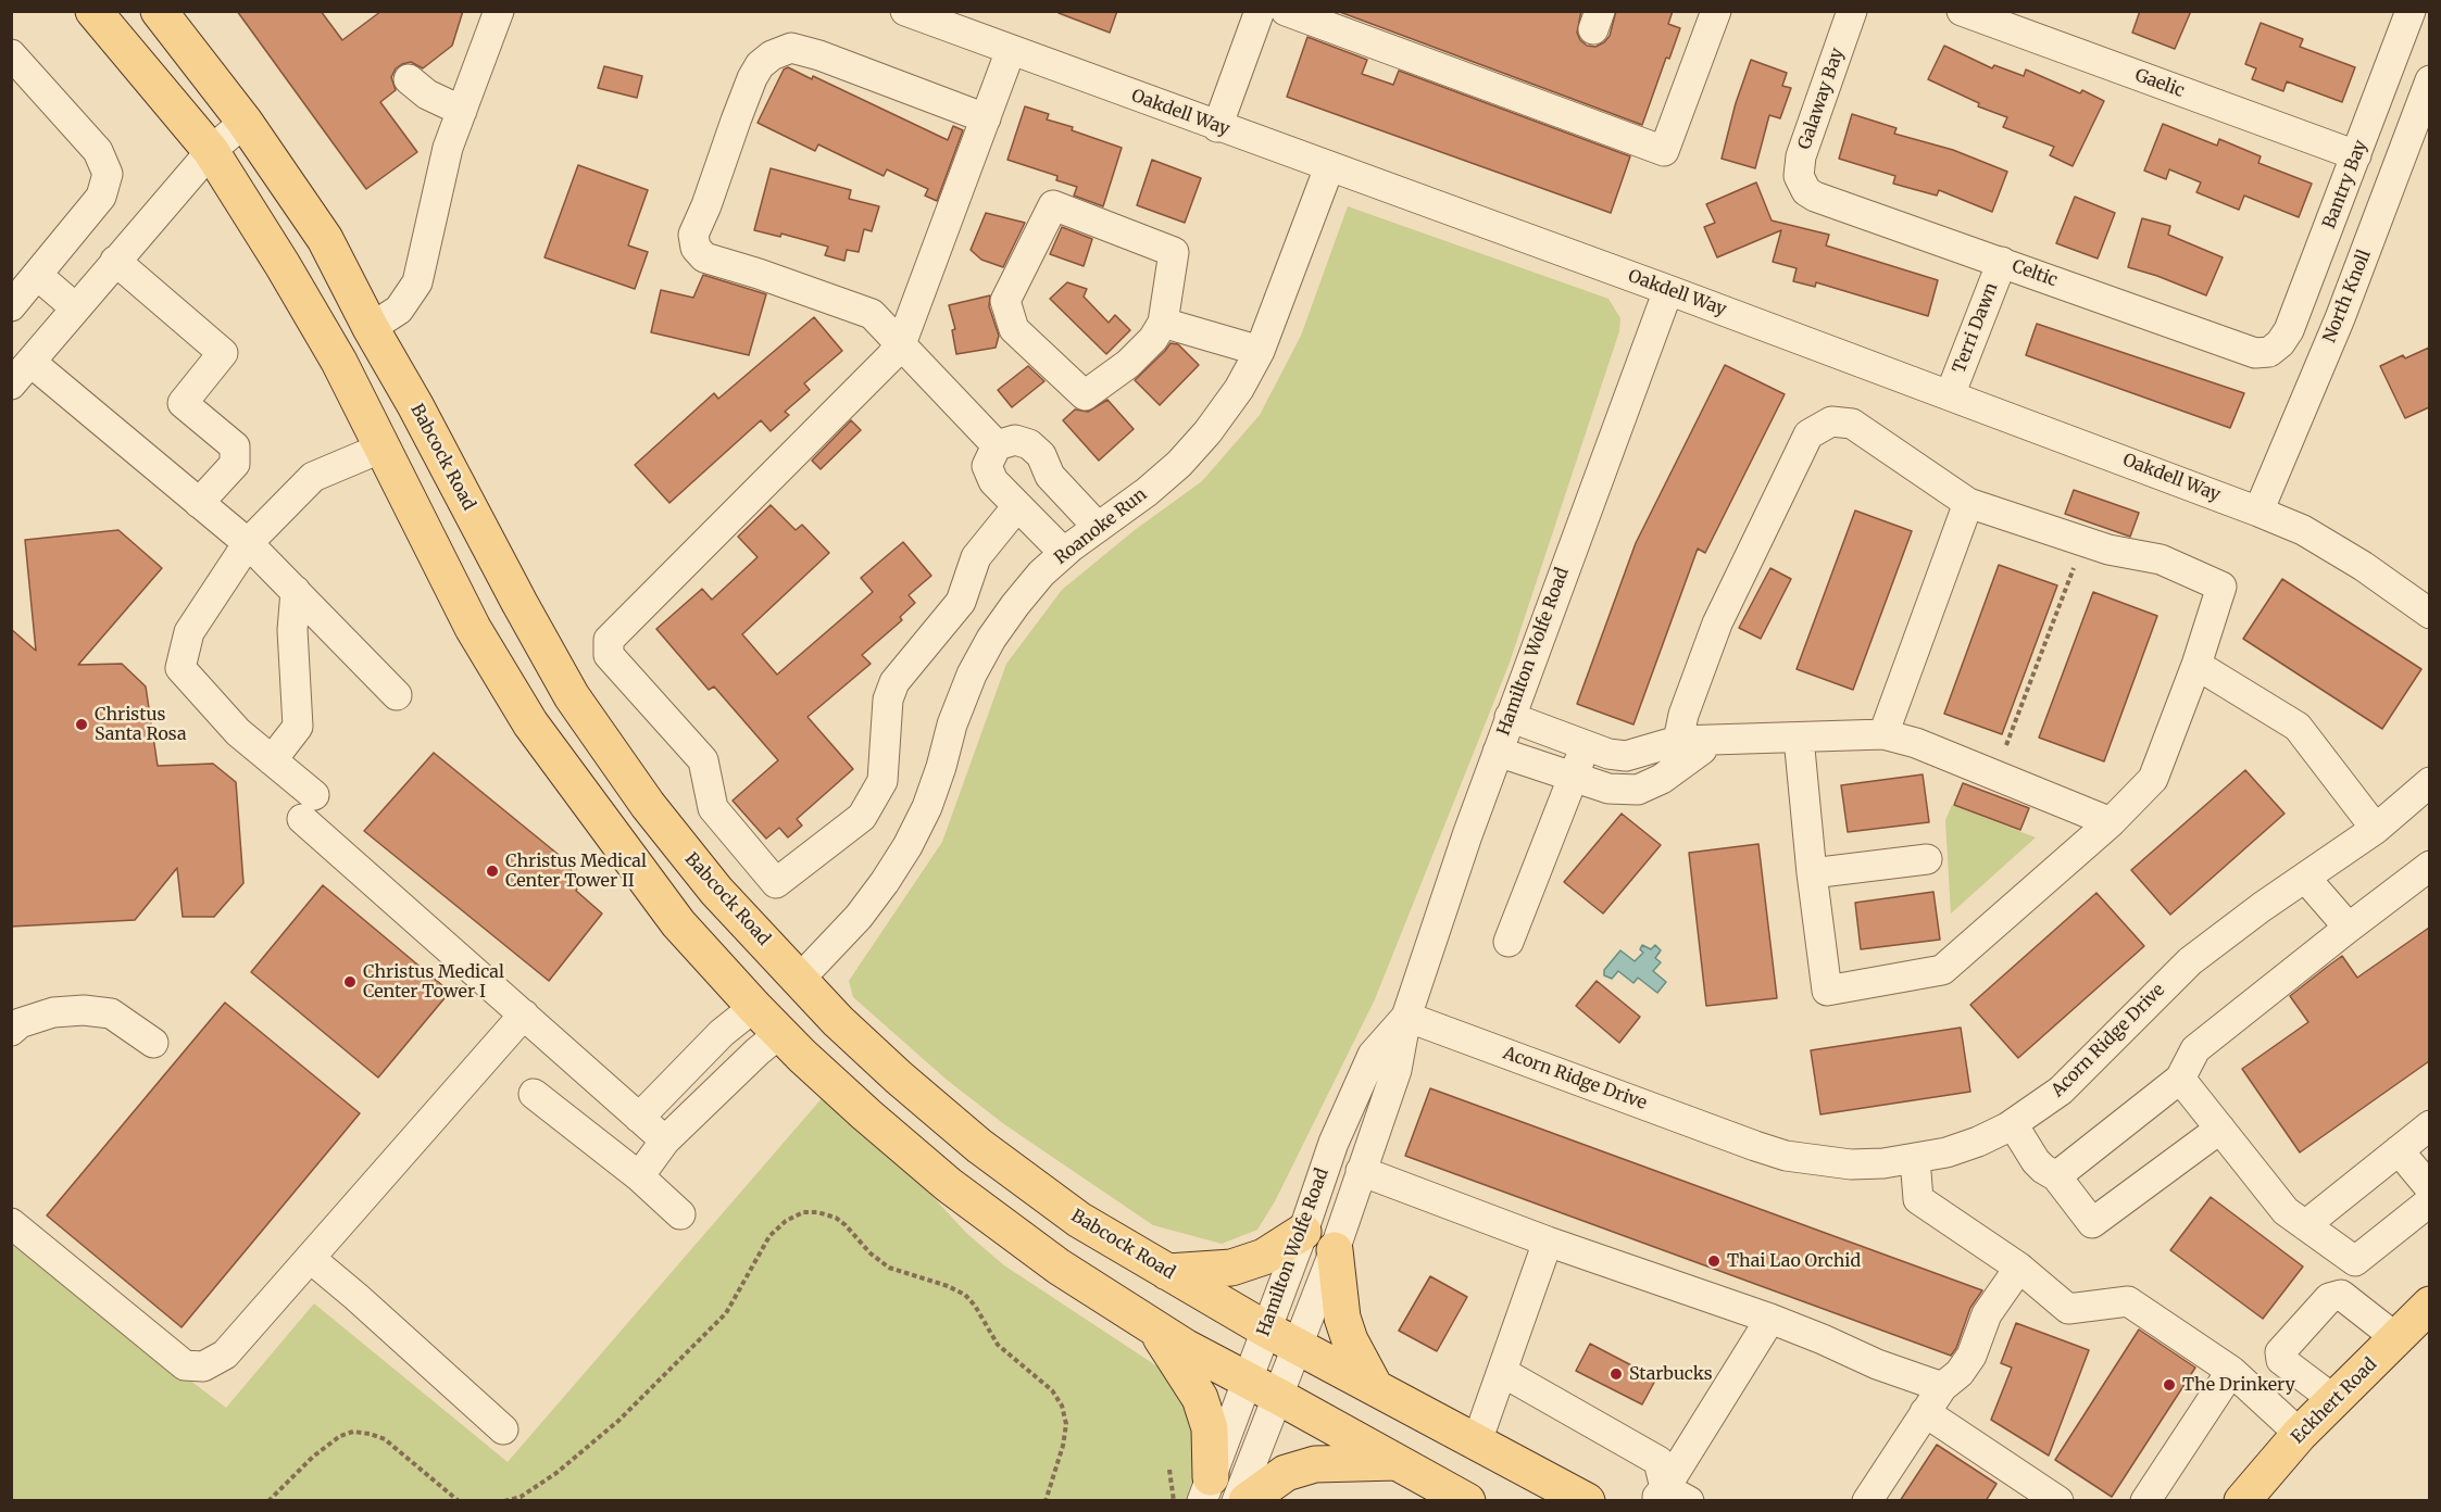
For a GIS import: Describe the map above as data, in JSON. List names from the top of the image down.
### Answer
{
  "streets": {
    "main road": ["Babcock Road", "Eckhert Road"],
    "street": [
      "Gaelic",
      "Galaway Bay",
      "Oakdell Way",
      "Bantry Bay",
      "Celtic",
      "North Knoll",
      "Terri Dawn",
      "Roanoke Run",
      "Hamilton Wolfe Road",
      "Acorn Ridge Drive"
    ]
  },
  "crossings": [
    ["Gaelic", "Bantry Bay"],
    ["Galaway Bay", "Celtic"],
    ["Oakdell Way", "North Knoll"],
    ["Oakdell Way", "Terri Dawn"],
    ["Oakdell Way", "Roanoke Run"],
    ["Oakdell Way", "Hamilton Wolfe Road"],
    ["Bantry Bay", "Celtic"],
    ["Celtic", "Terri Dawn"],
    ["Babcock Road", "Roanoke Run"],
    ["Babcock Road", "Hamilton Wolfe Road"],
    ["Hamilton Wolfe Road", "Acorn Ridge Drive"]
  ],
  "places": [
    "Christus Santa Rosa",
    "Christus Medical Center Tower II",
    "Christus Medical Center Tower I",
    "Thai Lao Orchid",
    "Starbucks",
    "The Drinkery"
  ]
}
